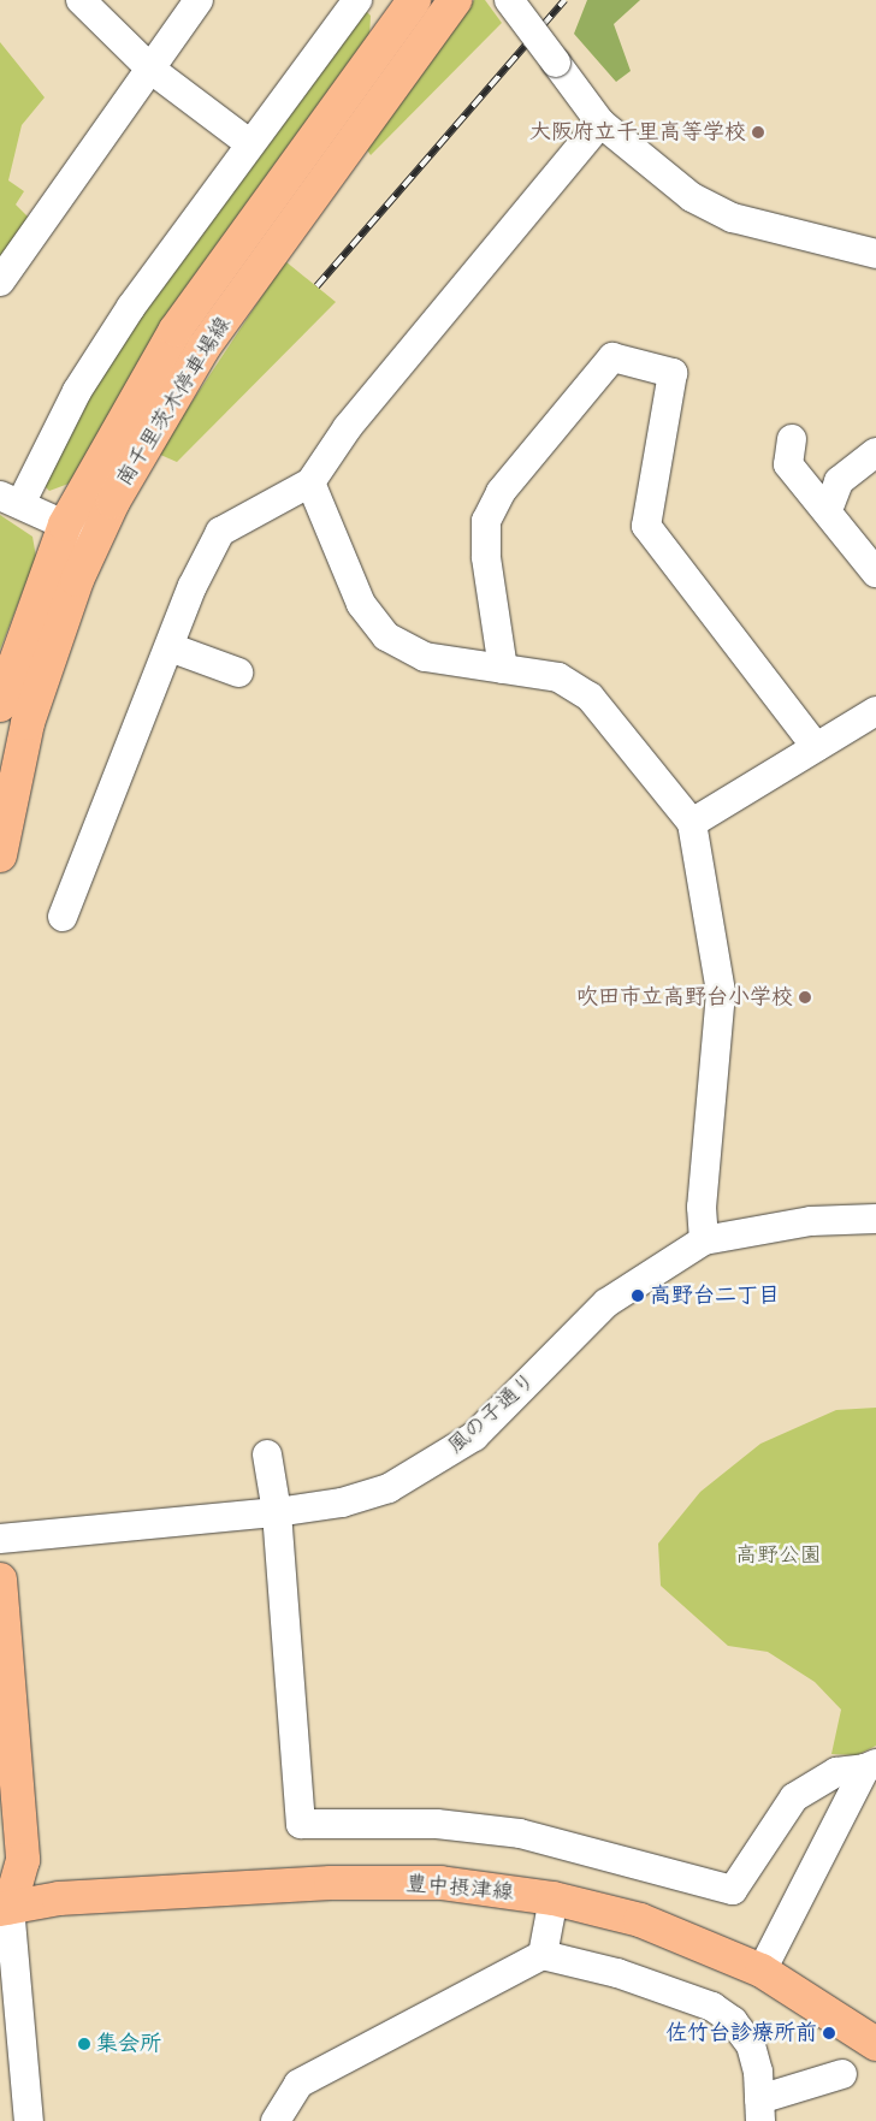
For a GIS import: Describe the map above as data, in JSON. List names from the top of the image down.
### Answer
{
  "streets": {
    "main road": ["南千里茨木停車場線", "豊中摂津線"],
    "street": ["風の子通り"]
  },
  "parks": ["高野公園"],
  "places": [
    "大阪府立千里高等学校",
    "吹田市立高野台小学校",
    "高野台二丁目",
    "佐竹台診療所前",
    "集会所"
  ]
}
